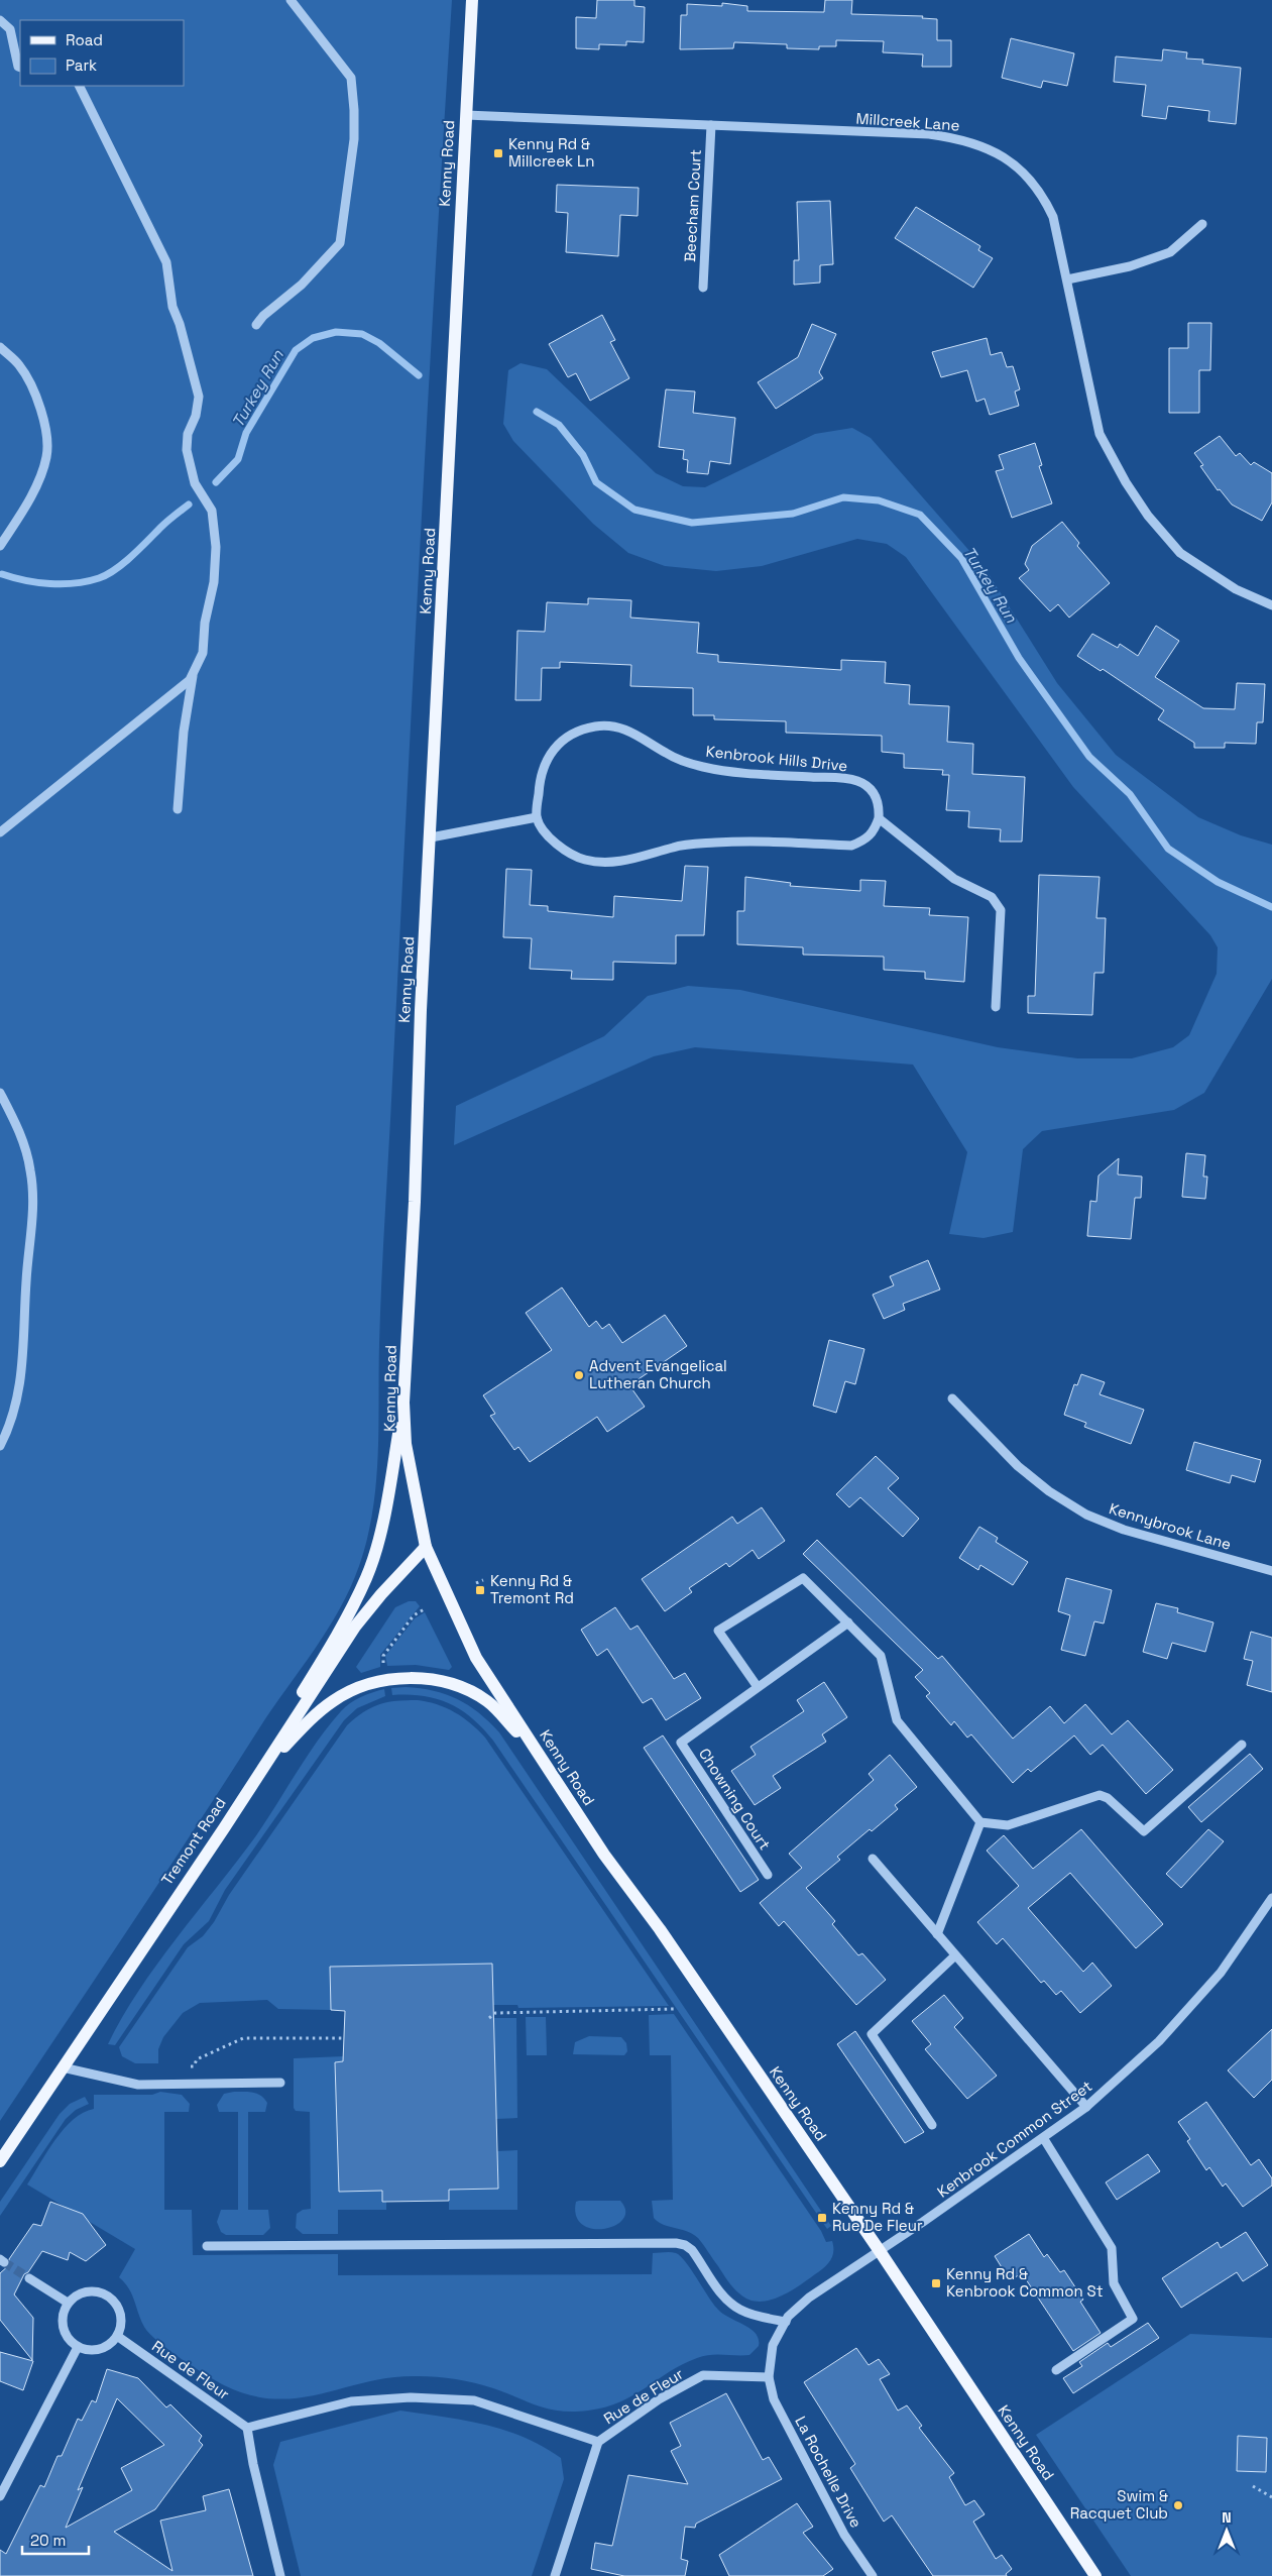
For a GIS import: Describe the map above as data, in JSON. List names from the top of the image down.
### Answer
{
  "streets": {
    "main road": ["Kenny Road", "Tremont Road"],
    "street": [
      "Millcreek Lane",
      "Beecham Court",
      "Kenbrook Hills Drive",
      "Kennybrook Lane",
      "Chowning Court",
      "Kenbrook Common Street",
      "Rue de Fleur",
      "La Rochelle Drive"
    ]
  },
  "crossings": [
    ["Millcreek Lane", "Kenny Road"],
    ["Millcreek Lane", "Beecham Court"],
    ["Kenny Road", "Tremont Road"],
    ["Kenny Road", "Kenbrook Common Street"],
    ["Rue de Fleur", "La Rochelle Drive"]
  ],
  "water": ["Turkey Run"],
  "places": {
    "transit": [
      "Kenny Rd & Millcreek Ln",
      "Kenny Rd & Tremont Rd",
      "Kenny Rd & Rue De Fleur",
      "Kenny Rd & Kenbrook Common St"
    ],
    "other": ["Advent Evangelical Lutheran Church", "Swim & Racquet Club"]
  },
  "legend": ["Road", "Park"],
  "scale_bar": "20 m",
  "north": "top"
}
